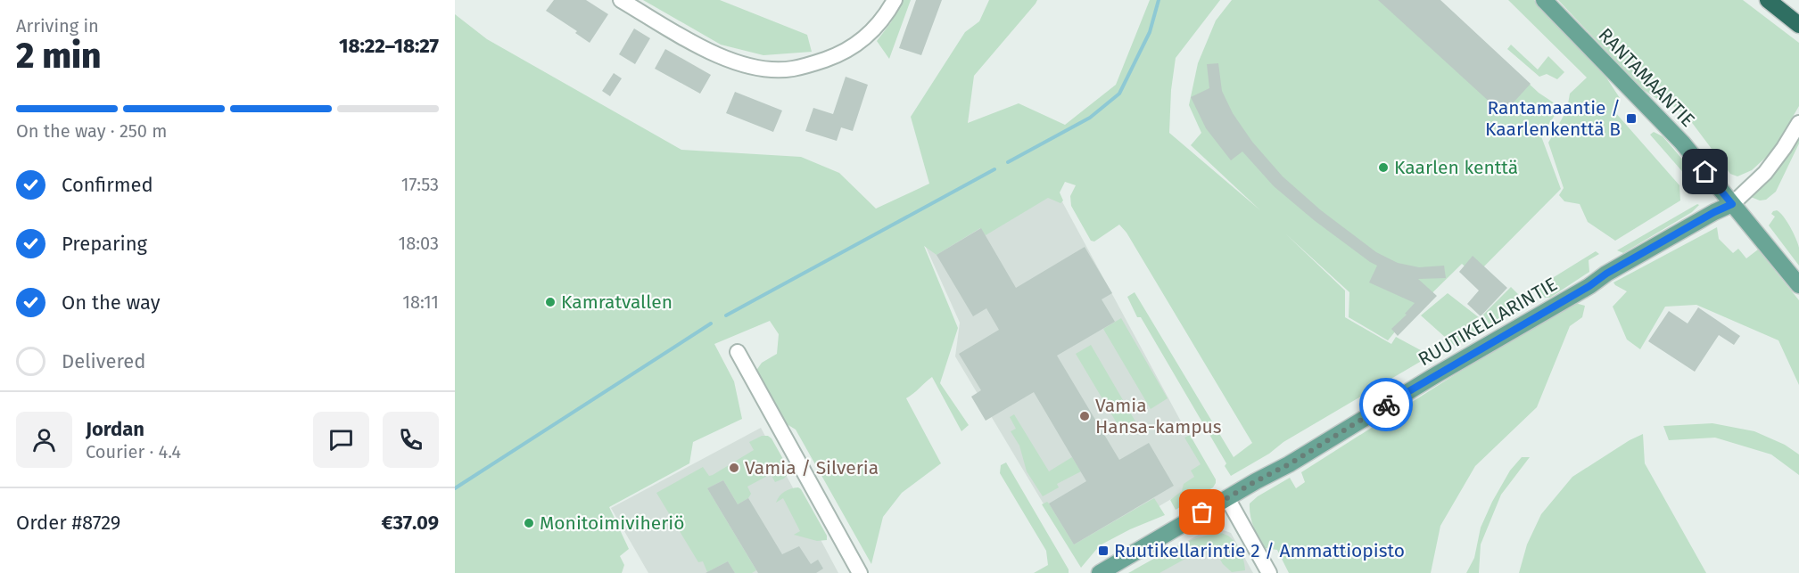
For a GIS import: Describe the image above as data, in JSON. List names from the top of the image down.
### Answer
{
  "streets": {
    "main road": ["RANTAMAANTIE", "RUUTIKELLARINTIE"]
  },
  "crossings": [
    ["RANTAMAANTIE", "RUUTIKELLARINTIE"]
  ],
  "places": {
    "transit": ["Rantamaantie / Kaarlenkenttä B", "Ruutikellarintie 2 / Ammattiopisto"],
    "other": [
      "Kaarlen kenttä",
      "Kamratvallen",
      "Vamia Hansa-kampus",
      "Vamia / Silveria",
      "Monitoimiviheriö"
    ]
  },
  "page": {
    "heading": ["2 min", "Arriving in", "18:22–18:27"],
    "panel": [
      "Jordan",
      "Courier · 4.4",
      "Order #8729",
      "€37.09"
    ],
    "bar": "On the way · 250 m",
    "list": [
      ["Confirmed", "17:53"],
      ["Preparing", "18:03"],
      ["On the way", "18:11"],
      "Delivered"
    ]
  }
}
